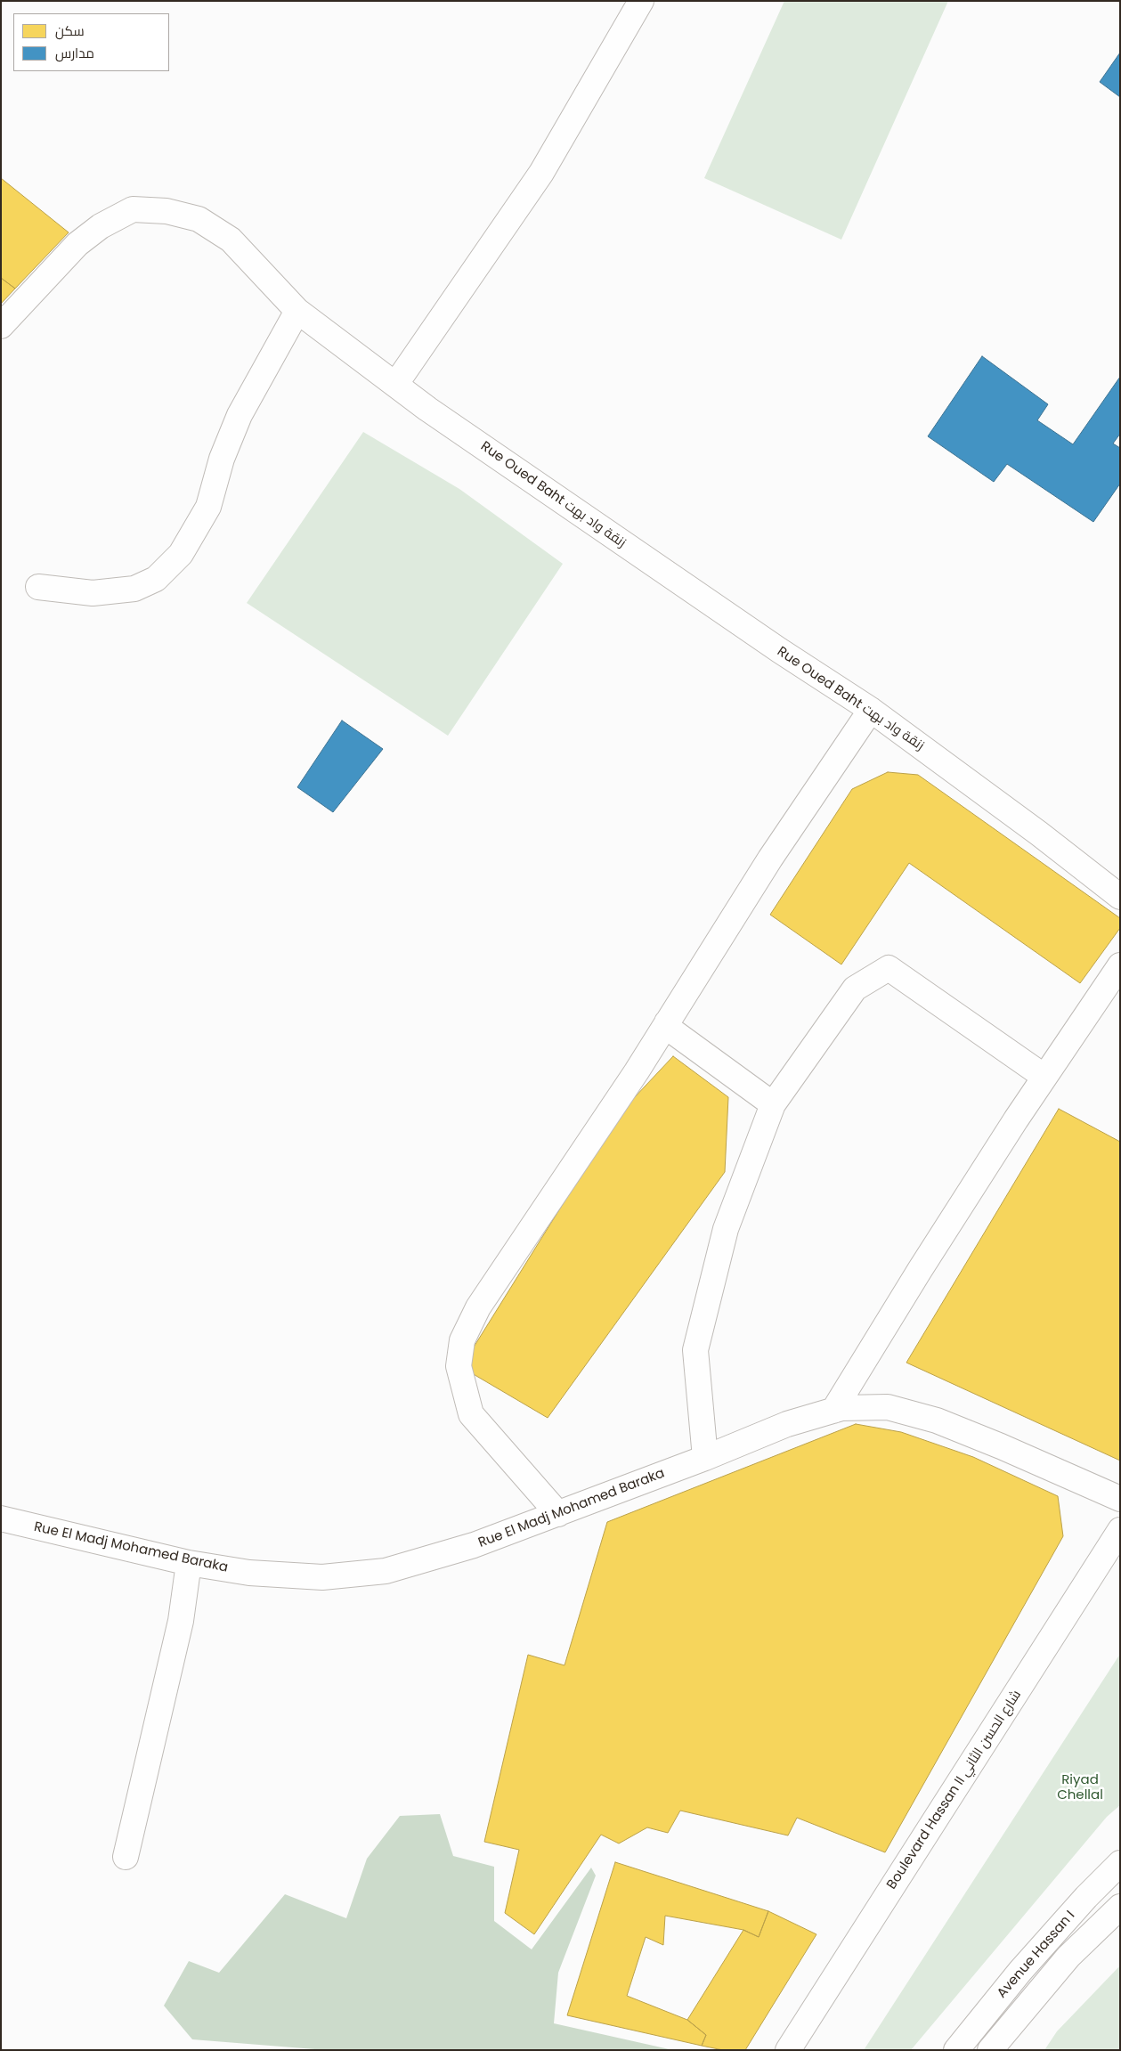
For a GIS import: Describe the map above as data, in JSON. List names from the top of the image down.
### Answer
{
  "streets": {
    "street": [
      "Rue Oued Baht زنقة واد بهت",
      "Rue El Madj Mohamed Baraka",
      "Boulevard Hassan II شارع الحسن الثاني",
      "Avenue Hassan I"
    ]
  },
  "parks": ["Riyad Chellal"],
  "legend": ["سكن", "مدارس"]
}
